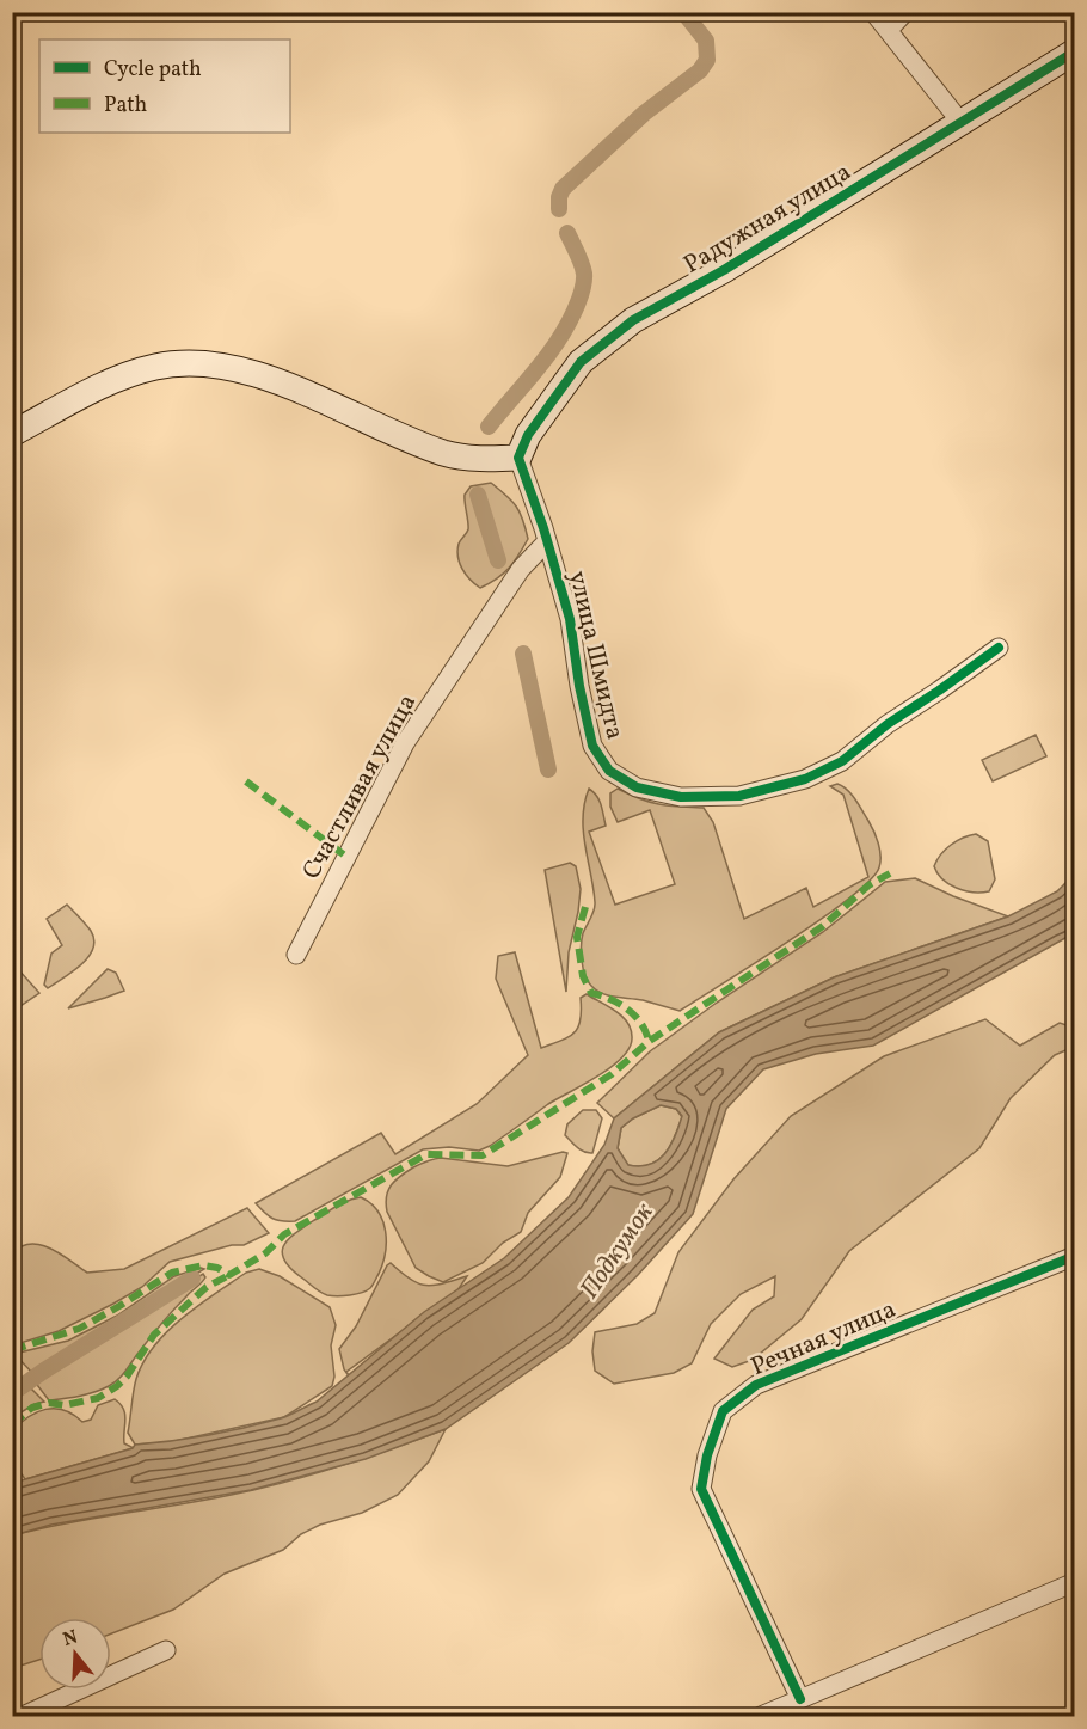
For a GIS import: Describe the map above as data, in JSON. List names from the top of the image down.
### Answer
{
  "streets": {
    "street": [
      "Радужная улица",
      "улица Шмидта",
      "Счастливая улица",
      "Речная улица"
    ]
  },
  "crossings": [
    ["Радужная улица", "улица Шмидта"],
    ["улица Шмидта", "Счастливая улица"]
  ],
  "water": ["Подкумок"],
  "legend": ["Cycle path", "Path"],
  "north": "top"
}
